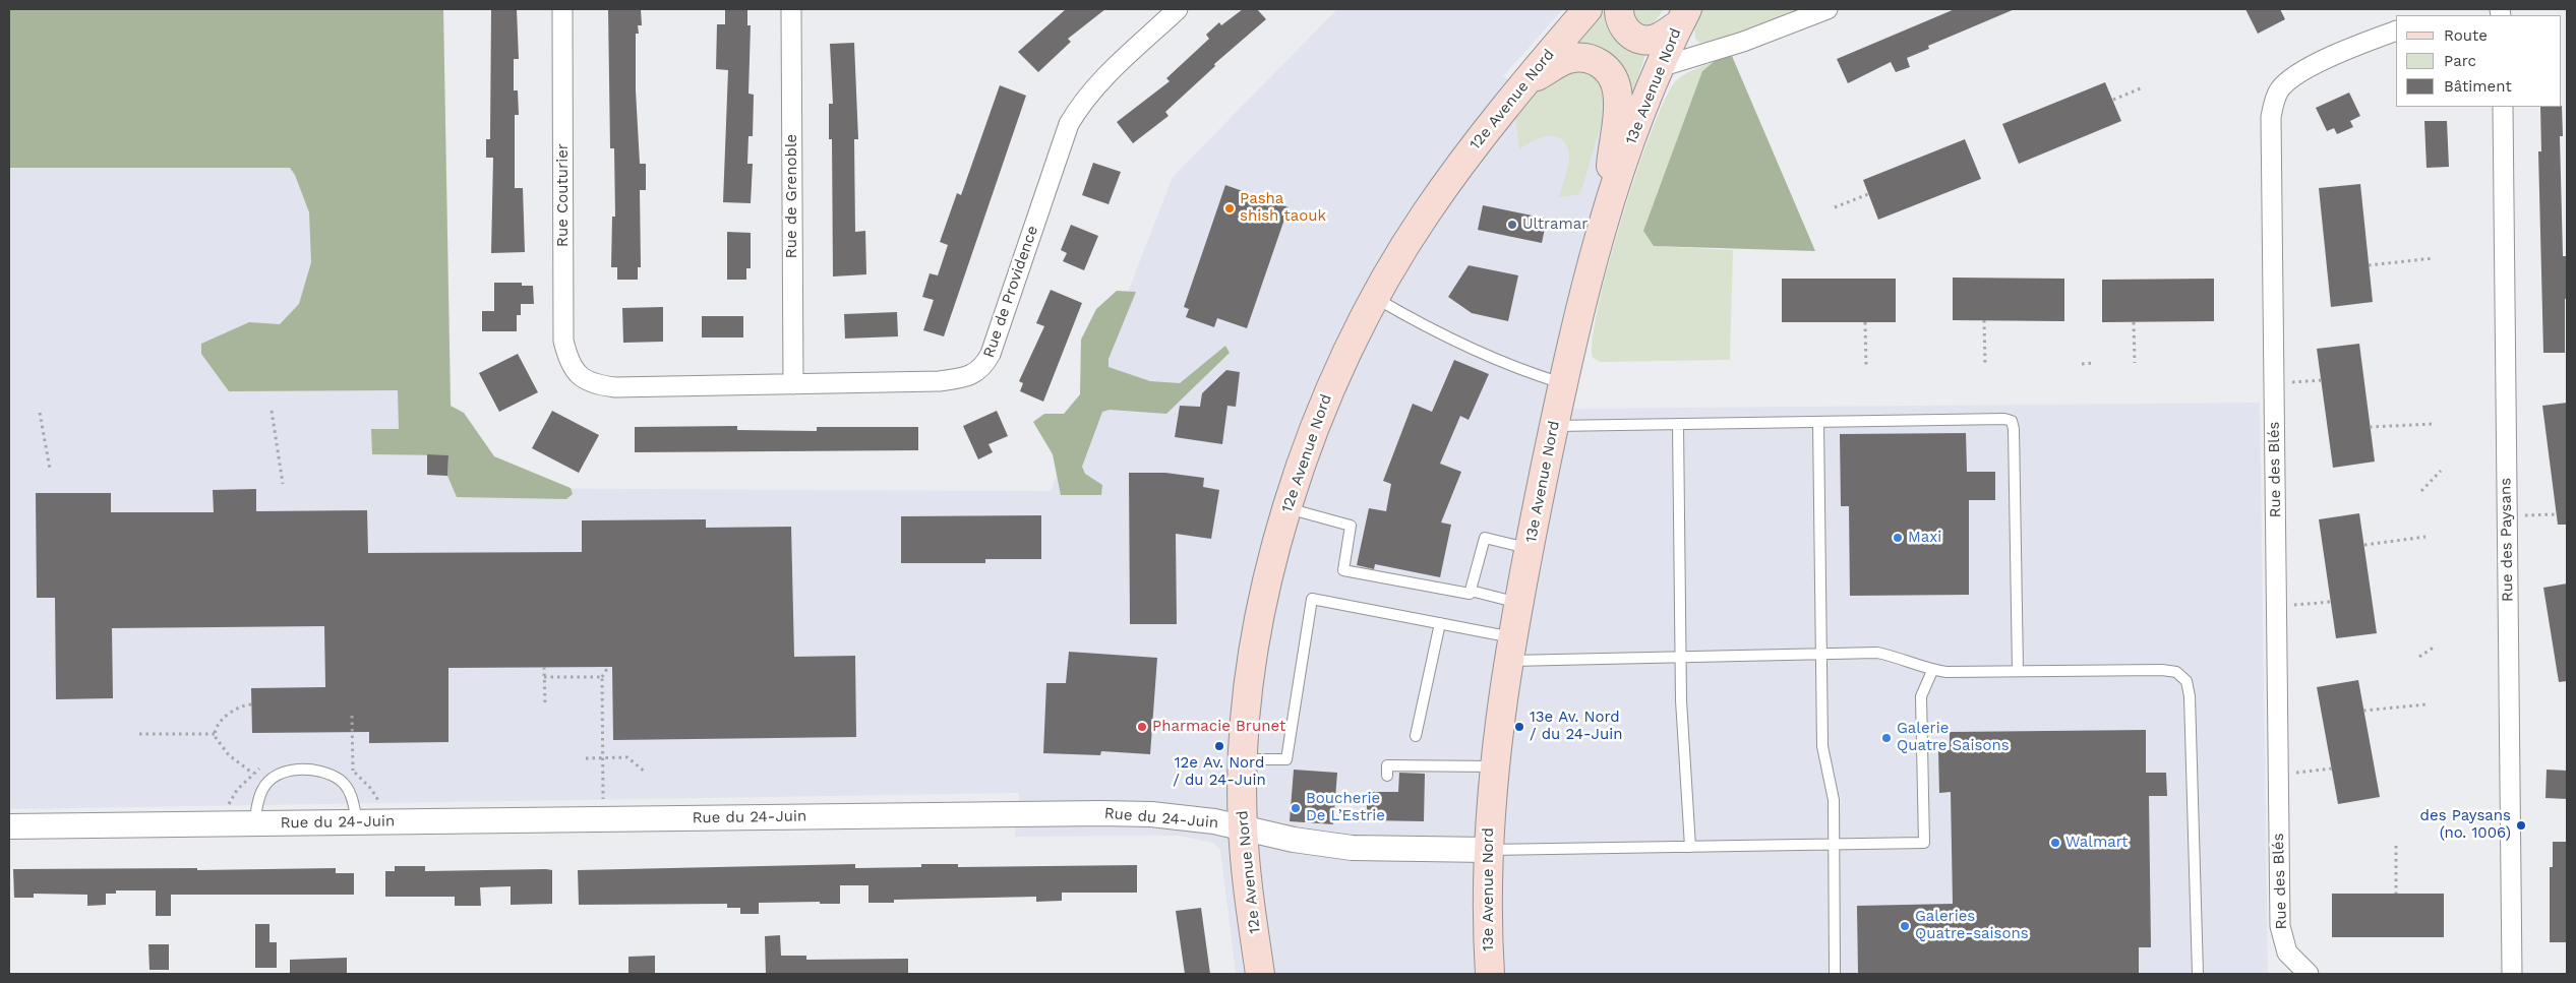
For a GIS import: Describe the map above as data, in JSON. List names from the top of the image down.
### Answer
{
  "streets": {
    "main road": ["13e Avenue Nord", "12e Avenue Nord"],
    "street": [
      "Rue Couturier",
      "Rue de Grenoble",
      "Rue de Providence",
      "Rue des Blés",
      "Rue des Paysans",
      "Rue du 24-Juin"
    ]
  },
  "crossings": [
    ["13e Avenue Nord", "Rue du 24-Juin"],
    ["12e Avenue Nord", "Rue du 24-Juin"],
    ["Rue Couturier", "Rue de Providence"],
    ["Rue de Grenoble", "Rue de Providence"]
  ],
  "places": [
    "Pasha shish taouk",
    "Ultramar",
    "Maxi",
    "Pharmacie Brunet",
    "13e Av. Nord / du 24-Juin",
    "Galerie Quatre Saisons",
    "12e Av. Nord / du 24-Juin",
    "Boucherie De L’Estrie",
    "des Paysans (no. 1006)",
    "Walmart",
    "Galeries Quatre-saisons"
  ],
  "legend": ["Route", "Parc", "Bâtiment"]
}
